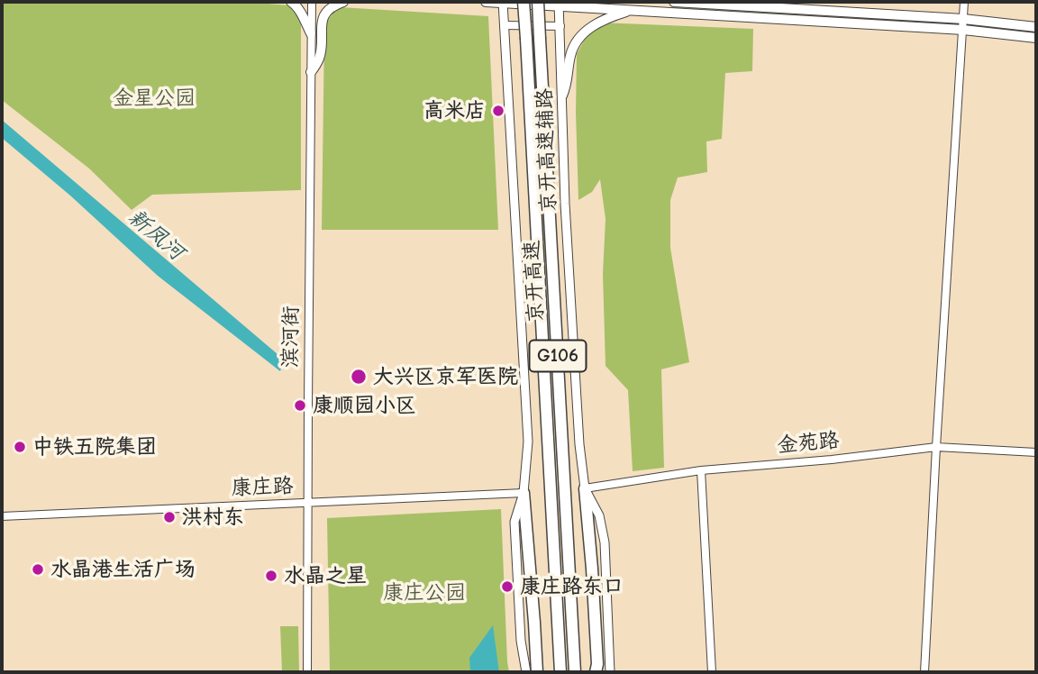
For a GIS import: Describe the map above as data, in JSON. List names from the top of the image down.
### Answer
{
  "streets": {
    "highway": ["京开高速", "G106"],
    "main road": ["京开高速辅路"],
    "street": ["滨河街", "金苑路", "康庄路"]
  },
  "crossings": [
    ["京开高速辅路", "金苑路"],
    ["京开高速辅路", "康庄路"],
    ["滨河街", "康庄路"]
  ],
  "water": ["新凤河"],
  "parks": ["金星公园", "康庄公园"],
  "places": [
    "高米店",
    "大兴区京军医院",
    "康顺园小区",
    "中铁五院集团",
    "洪村东",
    "水晶港生活广场",
    "水晶之星",
    "康庄路东口"
  ]
}
